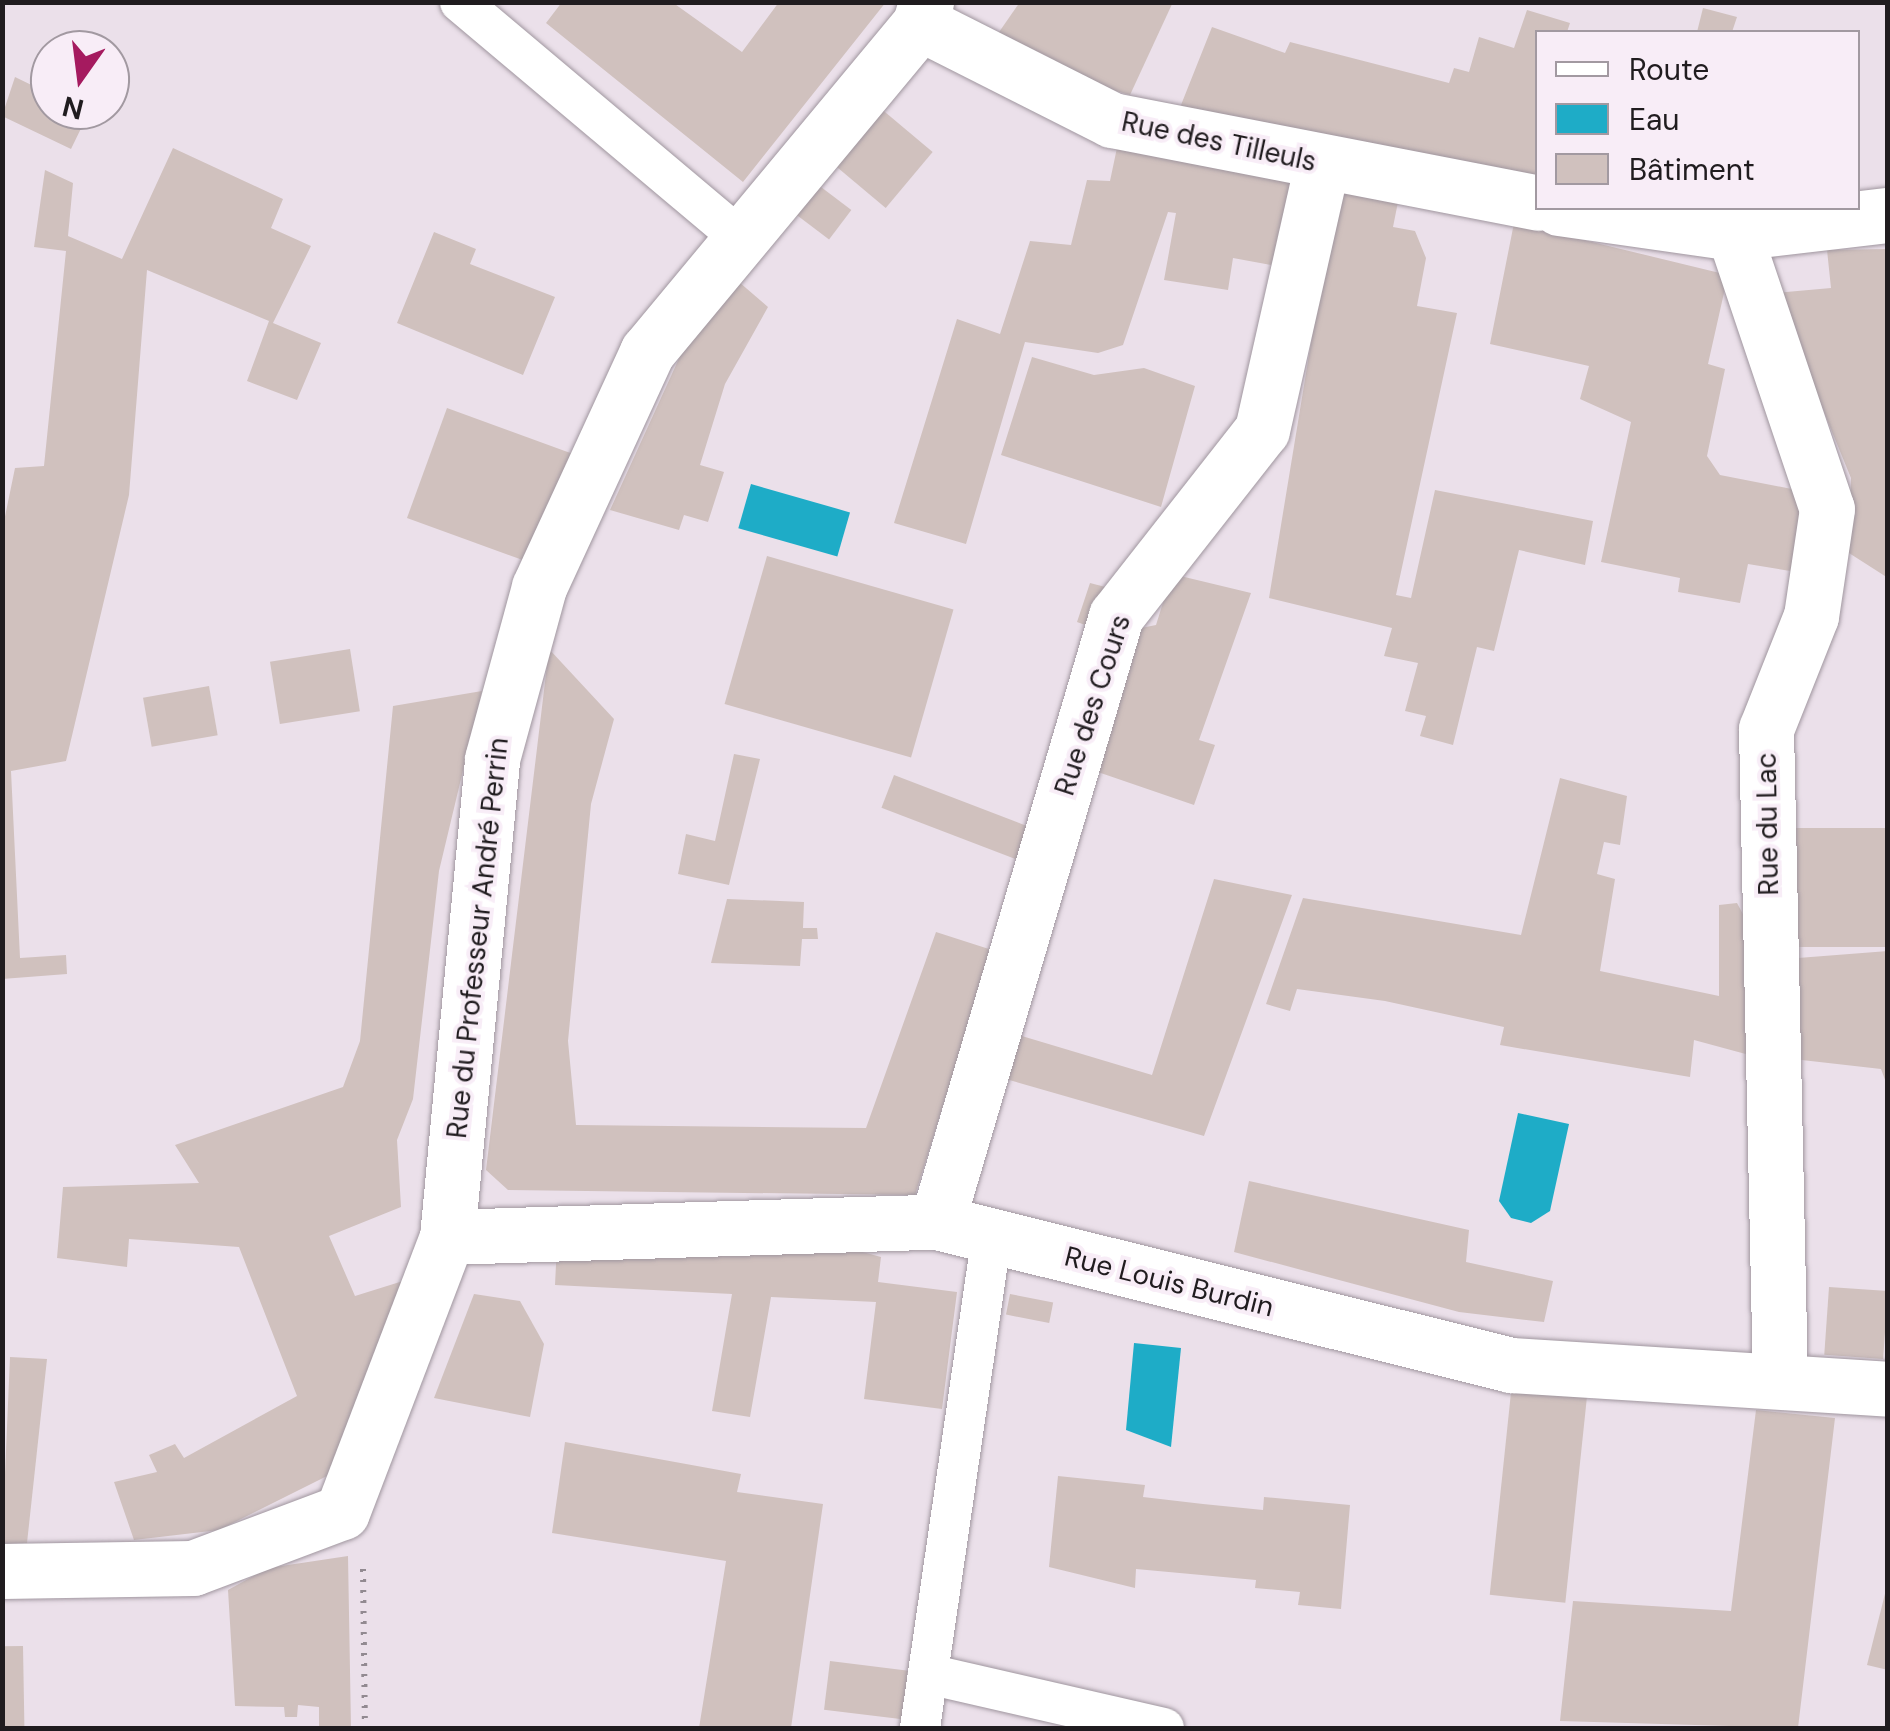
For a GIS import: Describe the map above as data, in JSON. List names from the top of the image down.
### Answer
{
  "streets": {
    "street": [
      "Rue des Tilleuls",
      "Rue des Cours",
      "Rue du Lac",
      "Rue du Professeur André Perrin",
      "Rue Louis Burdin"
    ]
  },
  "crossings": [
    ["Rue des Tilleuls", "Rue des Cours"],
    ["Rue des Tilleuls", "Rue du Professeur André Perrin"],
    ["Rue des Cours", "Rue Louis Burdin"],
    ["Rue du Lac", "Rue Louis Burdin"],
    ["Rue du Professeur André Perrin", "Rue Louis Burdin"]
  ],
  "legend": ["Route", "Eau", "Bâtiment"],
  "north": "bottom"
}
